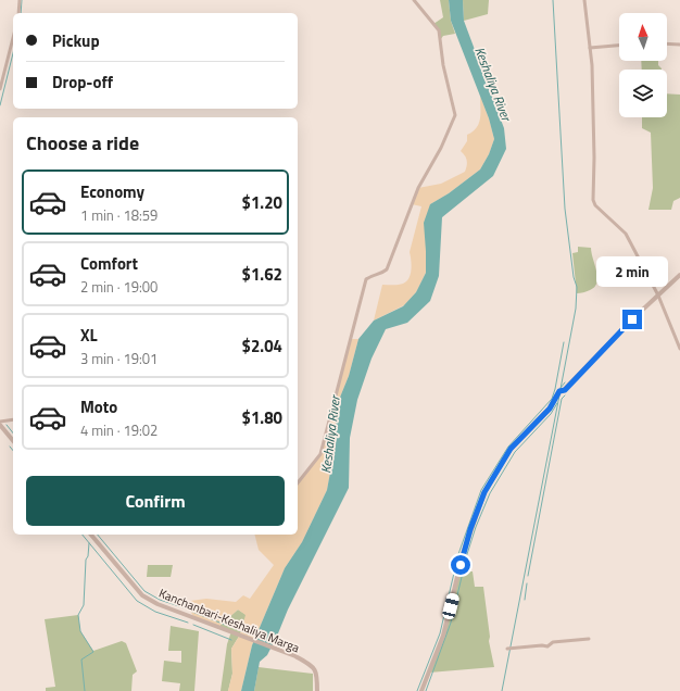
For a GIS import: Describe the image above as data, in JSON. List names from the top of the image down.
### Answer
{
  "streets": {
    "street": ["Kanchanbari-Keshaliya Marga"]
  },
  "water": ["Keshaliya River"],
  "north": "top",
  "page": {
    "banner": ["Pickup", "Drop-off"],
    "heading": "Choose a ride",
    "list": [
      {
        "name": "Economy",
        "note": "1 min · 18:59",
        "value": "$1.20"
      },
      {
        "name": "Comfort",
        "note": "2 min · 19:00",
        "value": "$1.62"
      },
      {
        "name": "XL",
        "note": "3 min · 19:01",
        "value": "$2.04"
      },
      {
        "name": "Moto",
        "note": "4 min · 19:02",
        "value": "$1.80"
      }
    ],
    "bubble": "2 min",
    "buttons": "Confirm"
  }
}
